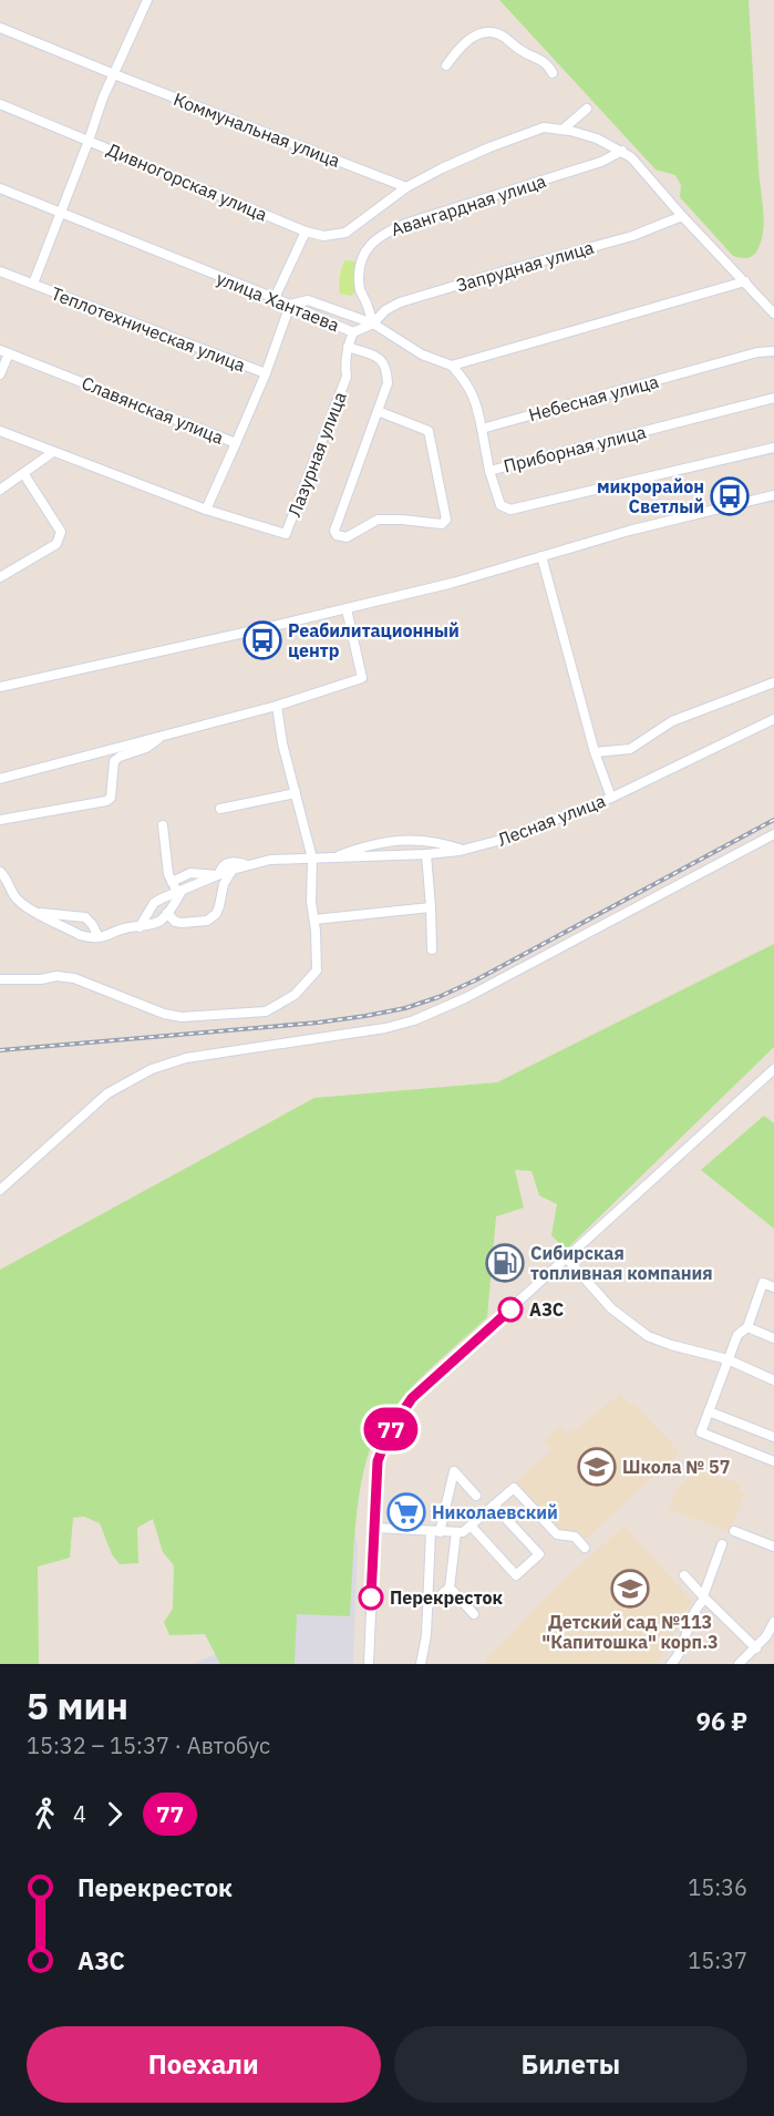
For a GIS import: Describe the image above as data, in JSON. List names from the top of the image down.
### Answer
{
  "streets": {
    "street": [
      "Коммунальная улица",
      "Дивногорская улица",
      "Авангардная улица",
      "Запрудная улица",
      "улица Хантаева",
      "Теплотехническая улица",
      "Небесная улица",
      "Славянская улица",
      "Приборная улица",
      "Лазурная улица",
      "Лесная улица"
    ]
  },
  "crossings": [
    ["Авангардная улица", "Запрудная улица"],
    ["Авангардная улица", "улица Хантаева"],
    ["Запрудная улица", "улица Хантаева"],
    ["улица Хантаева", "Теплотехническая улица"],
    ["улица Хантаева", "Лазурная улица"],
    ["Теплотехническая улица", "Славянская улица"]
  ],
  "places": {
    "bus stop": ["микрорайон Светлый", "Реабилитационный центр"],
    "fuel station": ["Сибирская топливная компания"],
    "other": ["АЗС", "Перекресток"],
    "school or university": ["Школа № 57", "Детский сад №113 \"Капитошка\" корп.3"],
    "supermarket": ["Николаевский"]
  },
  "lines": ["bus line 77"],
  "page": {
    "on_map": "77",
    "heading": ["5 мин", "15:32 – 15:37 · Автобус", "96 ₽"],
    "legs": ["4", "77"],
    "list": [
      {
        "name": "Перекресток",
        "value": "15:36"
      },
      {
        "name": "АЗС",
        "value": "15:37"
      }
    ],
    "buttons": ["Поехали", "Билеты"]
  }
}
